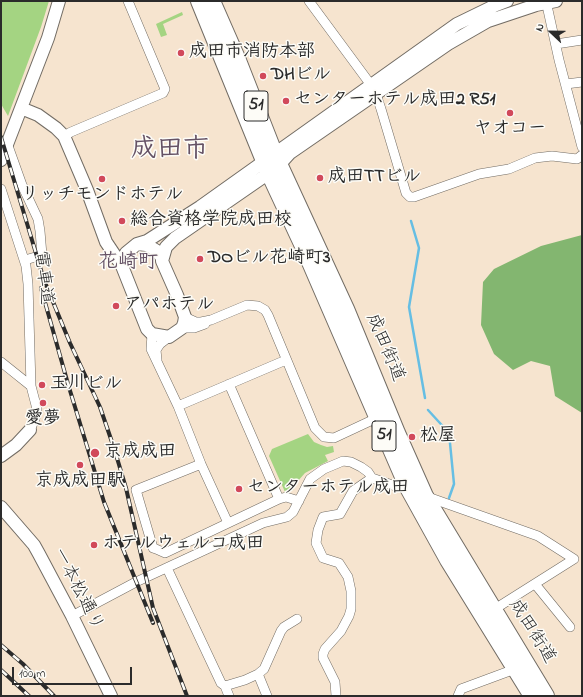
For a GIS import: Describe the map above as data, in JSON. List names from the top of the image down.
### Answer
{
  "streets": {
    "highway": ["51", "成田街道"],
    "street": ["電車道", "一本松通り"]
  },
  "districts": ["成田市", "花崎町"],
  "places": [
    "成田市消防本部",
    "DHビル",
    "センターホテル成田2 R51",
    "ヤオコー",
    "成田TTビル",
    "リッチモンドホテル",
    "総合資格学院成田校",
    "DOビル花崎町3",
    "アパホテル",
    "玉川ビル",
    "愛夢",
    "松屋",
    "京成成田",
    "京成成田駅",
    "センターホテル成田",
    "ホテルウェルコ成田"
  ],
  "scale_bar": "100 m",
  "north": "left"
}
